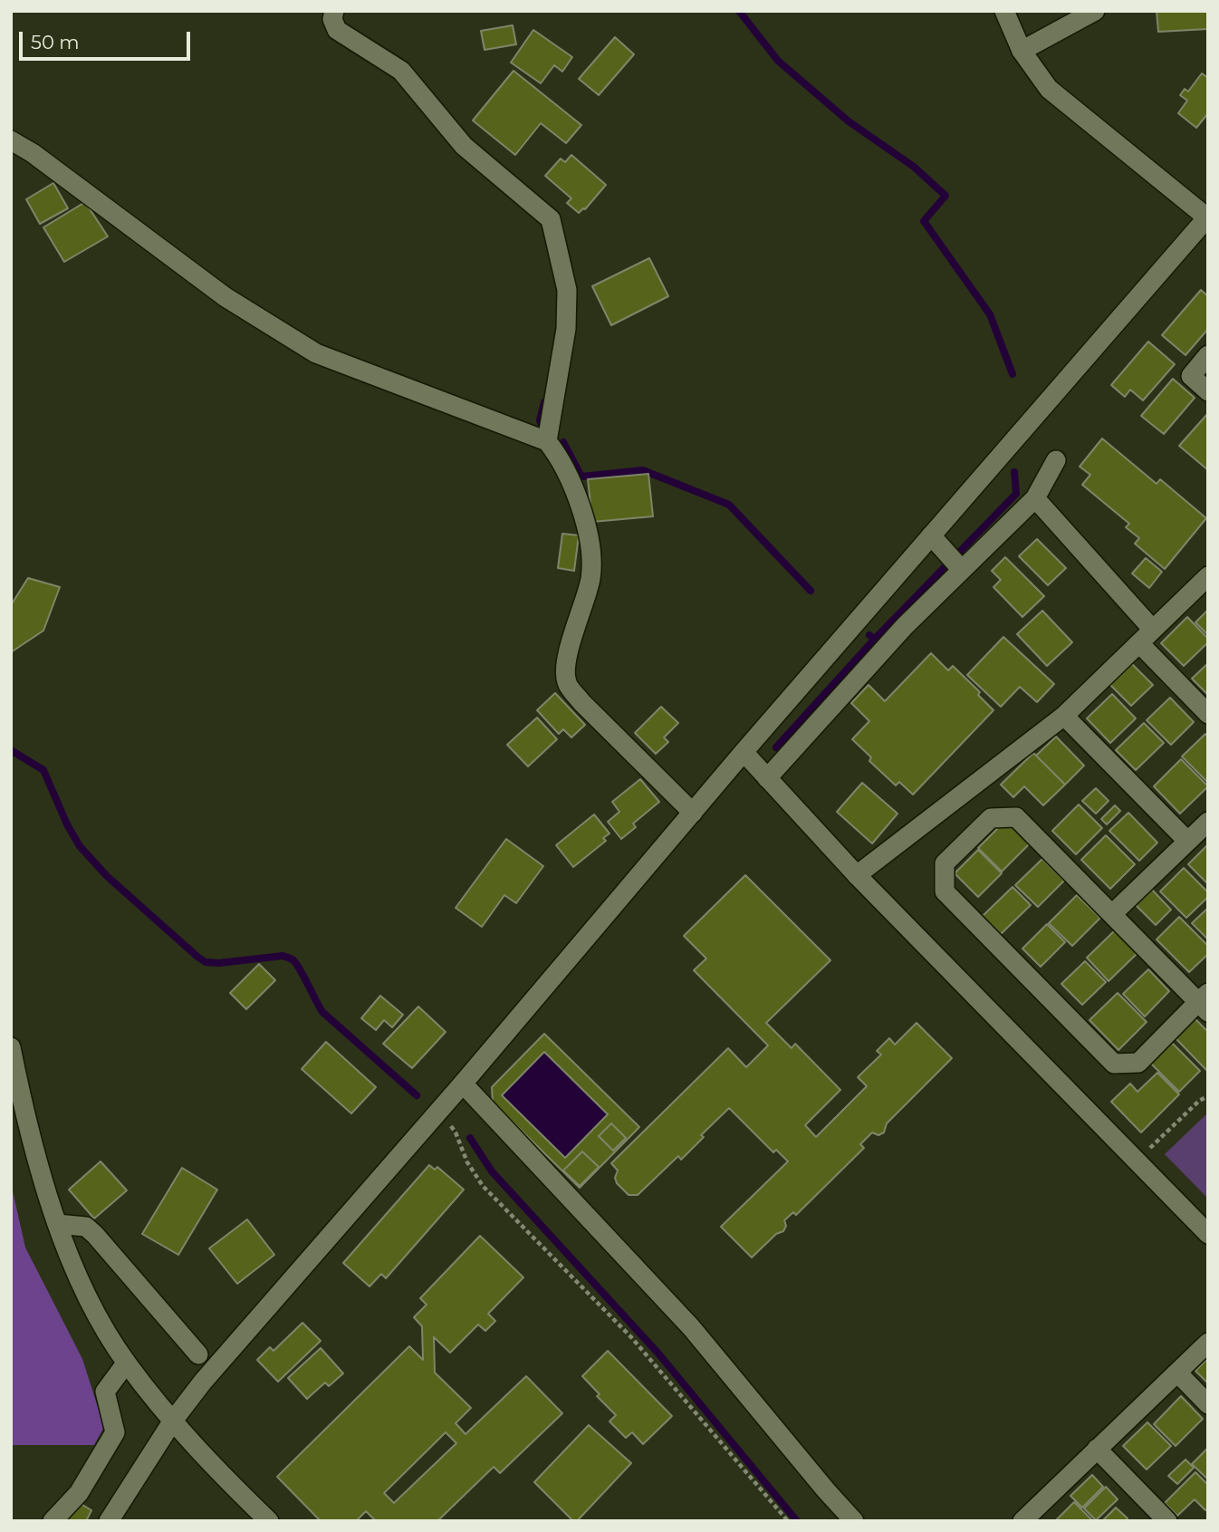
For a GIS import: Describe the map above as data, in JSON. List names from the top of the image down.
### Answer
{
  "scale_bar": "50 m"
}
